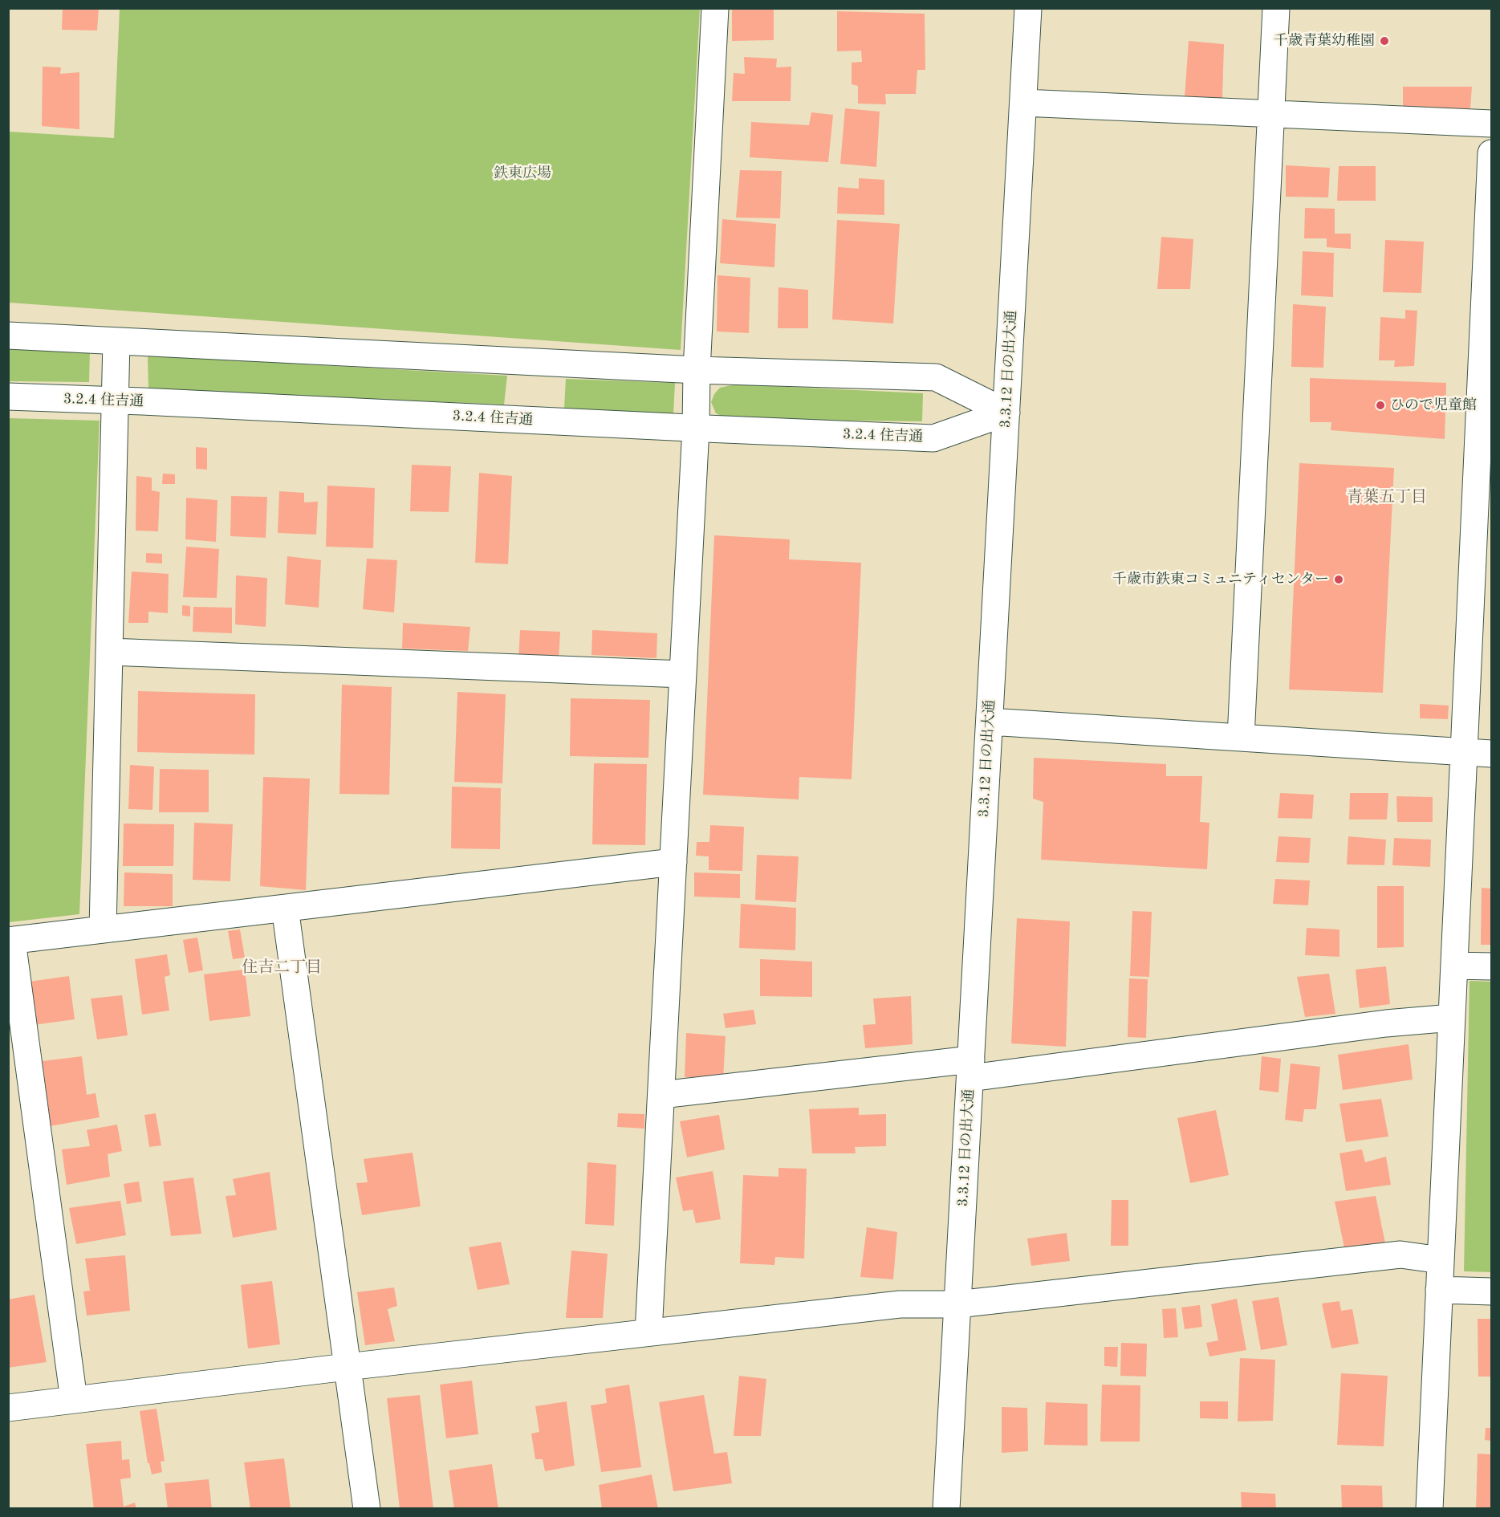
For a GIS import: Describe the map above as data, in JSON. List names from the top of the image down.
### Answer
{
  "streets": {
    "street": ["3.3.12 日の出大通", "3.2.4 住吉通"]
  },
  "crossings": [
    ["3.3.12 日の出大通", "3.2.4 住吉通"]
  ],
  "districts": ["青葉五丁目", "住吉二丁目"],
  "parks": ["鉄東広場"],
  "places": ["千歳青葉幼稚園", "ひので児童館", "千歳市鉄東コミュニティセンター"]
}
